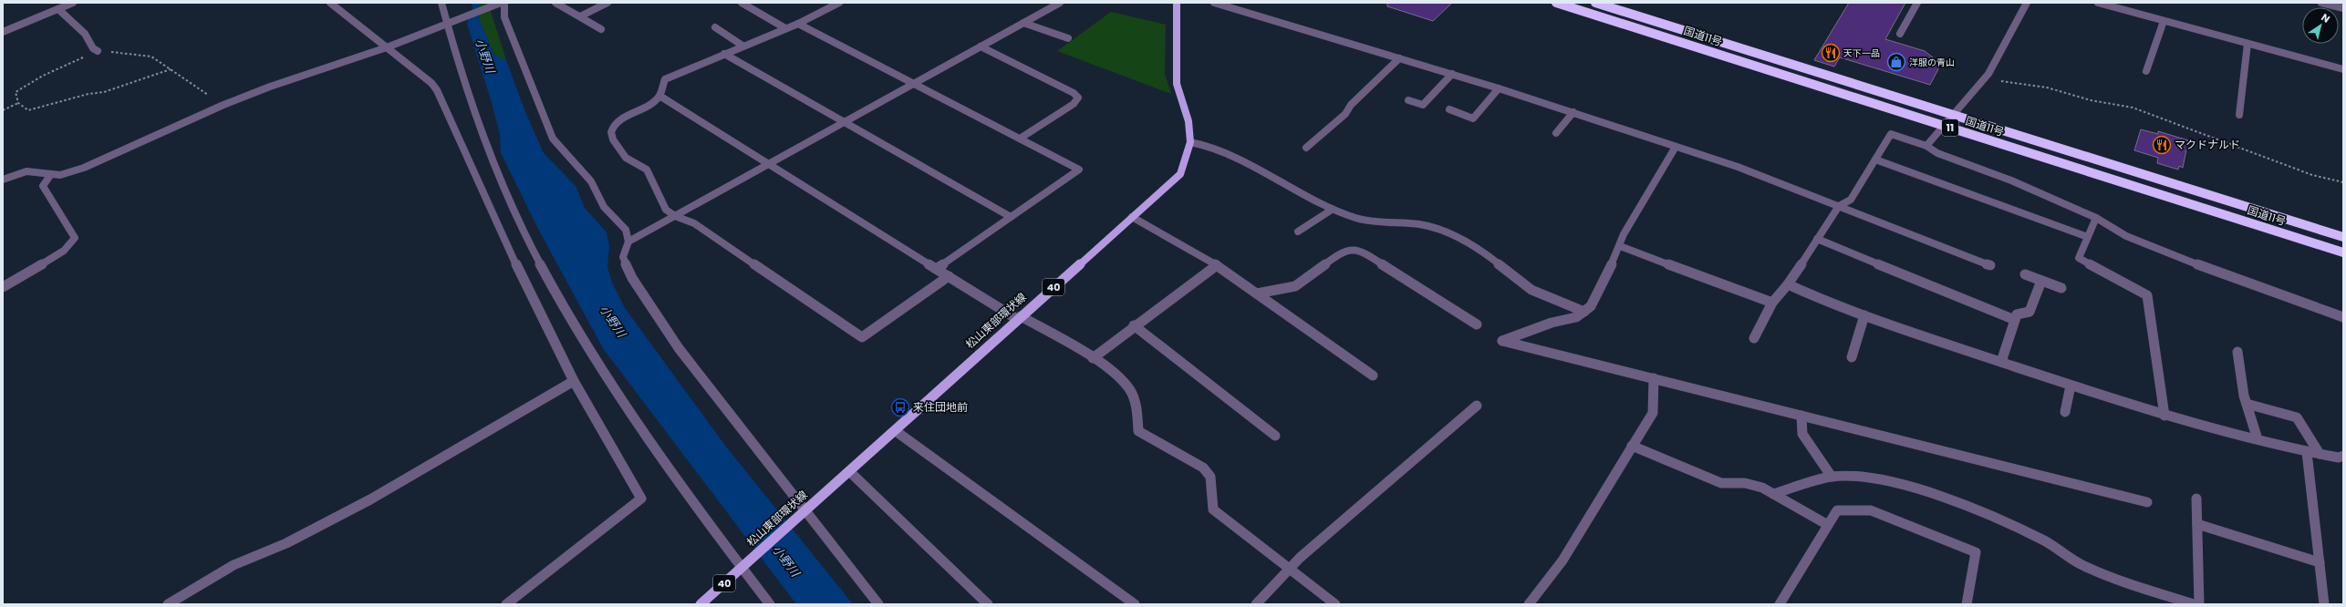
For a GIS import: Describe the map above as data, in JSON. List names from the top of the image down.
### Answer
{
  "streets": {
    "highway": ["国道11号", "11"],
    "main road": ["40", "松山東部環状線"]
  },
  "water": ["小野川"],
  "places": {
    "restaurant": ["天下一品", "マクドナルド"],
    "shop": ["洋服の青山"],
    "bus stop": ["来住団地前"]
  },
  "north": "top right"
}
